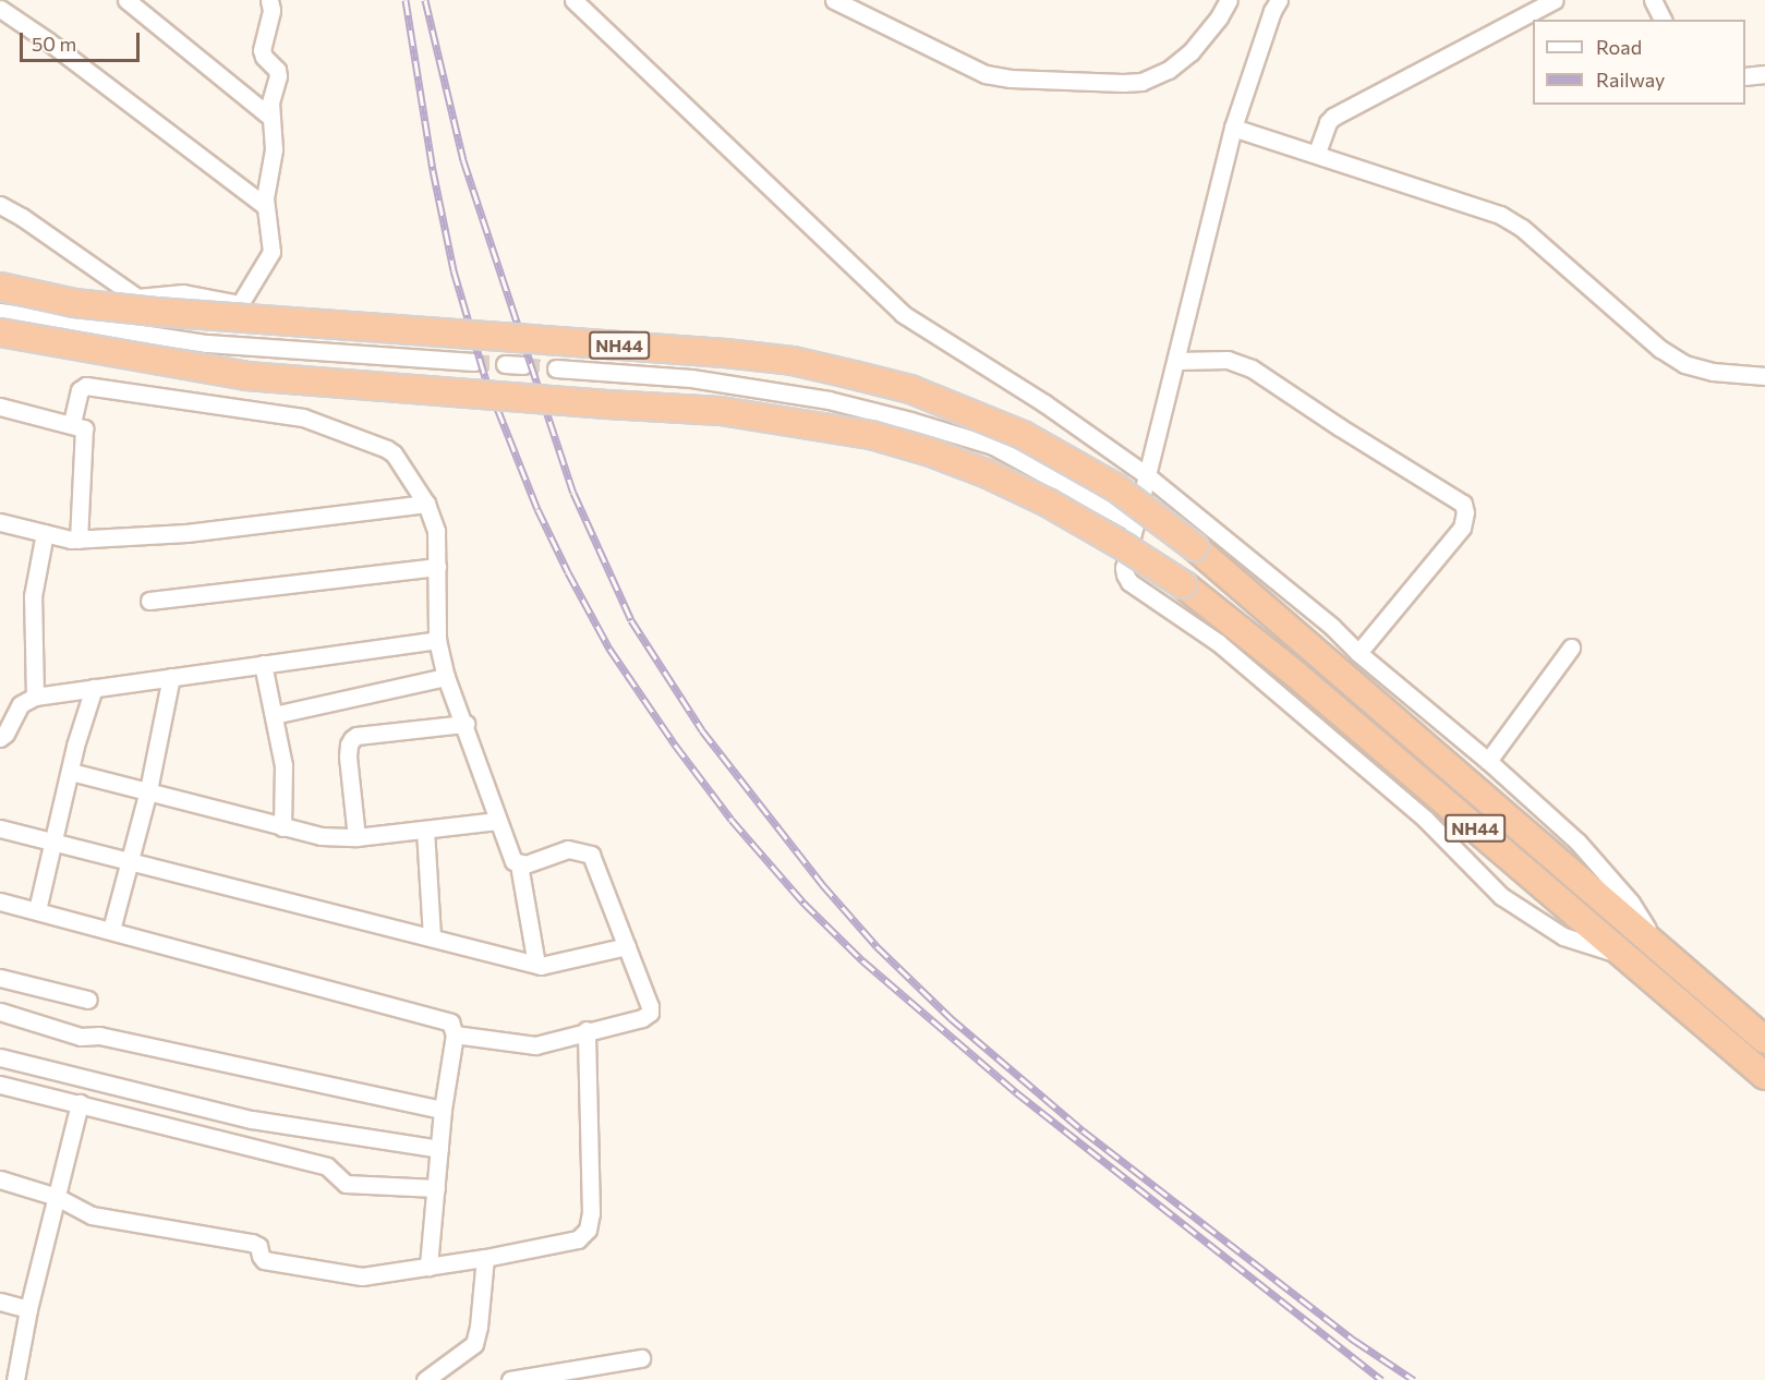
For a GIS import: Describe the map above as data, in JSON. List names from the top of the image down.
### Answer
{
  "streets": {
    "highway": ["NH44"]
  },
  "legend": ["Road", "Railway"],
  "scale_bar": "50 m"
}
